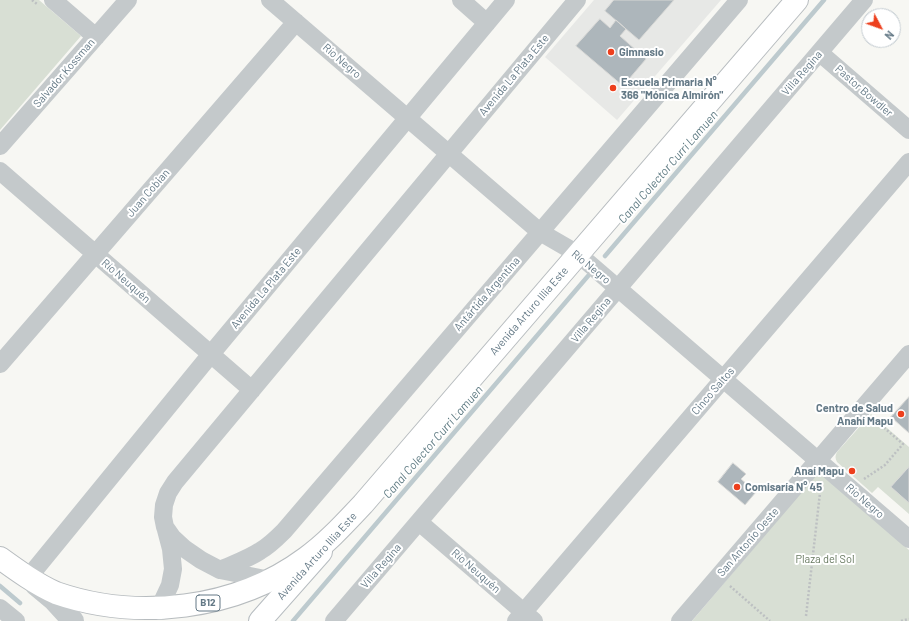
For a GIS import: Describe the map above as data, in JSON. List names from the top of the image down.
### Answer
{
  "streets": {
    "main road": ["Avenida Arturo Illia Este", "B12"],
    "street": [
      "Río Negro",
      "Salvador Kossman",
      "Villa Regina",
      "Avenida La Plata Este",
      "Pastor Bowdler",
      "Juan Cobian",
      "Río Neuquén",
      "Antártida Argentina",
      "Cinco Saltos",
      "San Antonio Oeste"
    ]
  },
  "crossings": [
    ["Río Negro", "Villa Regina"],
    ["Río Negro", "Avenida La Plata Este"],
    ["Río Negro", "Juan Cobian"],
    ["Río Negro", "Antártida Argentina"],
    ["Río Negro", "Avenida Arturo Illia Este"],
    ["Río Negro", "Cinco Saltos"],
    ["Río Negro", "San Antonio Oeste"],
    ["Villa Regina", "Pastor Bowdler"],
    ["Villa Regina", "Río Neuquén"],
    ["Avenida La Plata Este", "Río Neuquén"],
    ["Avenida La Plata Este", "B12"],
    ["Juan Cobian", "Río Neuquén"],
    ["Río Neuquén", "Cinco Saltos"],
    ["Avenida Arturo Illia Este", "B12"]
  ],
  "water": ["Canal Colector Curri Lamuen"],
  "parks": ["Plaza del Sol"],
  "places": [
    "Gimnasio",
    "Escuela Primaria N° 366 \"Mónica Almirón\"",
    "Centro de Salud Anahí Mapu",
    "Anaí Mapu",
    "Comisaría N° 45"
  ],
  "north": "bottom right"
}
